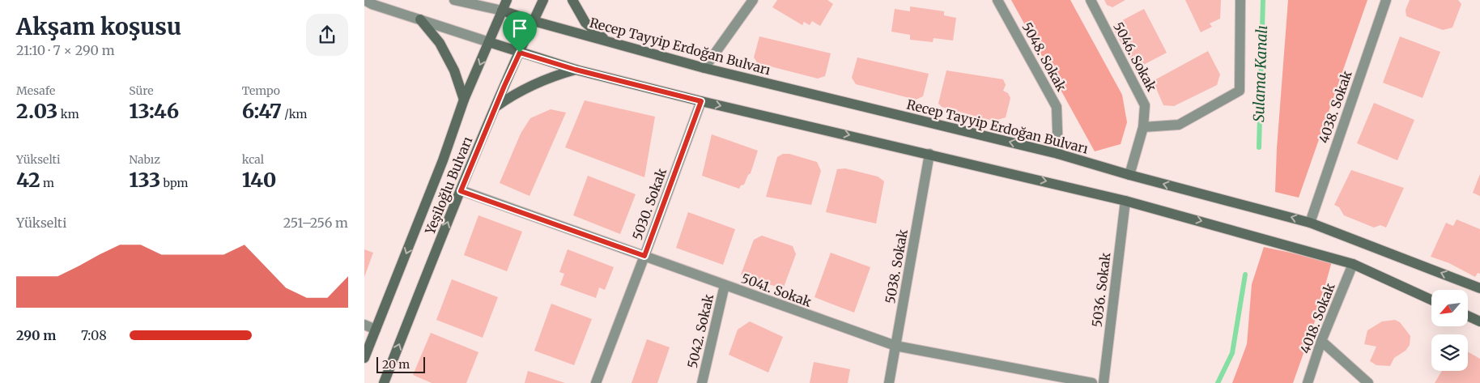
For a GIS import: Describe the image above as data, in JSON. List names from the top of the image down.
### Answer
{
  "streets": {
    "main road": ["Recep Tayyip Erdoğan Bulvarı", "Yeşiloğlu Bulvarı"],
    "street": [
      "5048. Sokak",
      "5046. Sokak",
      "4038. Sokak",
      "5030. Sokak",
      "5038. Sokak",
      "5041. Sokak",
      "5036. Sokak",
      "4018. Sokak",
      "5042. Sokak"
    ]
  },
  "crossings": [
    ["Recep Tayyip Erdoğan Bulvarı", "5048. Sokak"],
    ["Recep Tayyip Erdoğan Bulvarı", "5046. Sokak"],
    ["Recep Tayyip Erdoğan Bulvarı", "4038. Sokak"],
    ["Recep Tayyip Erdoğan Bulvarı", "Yeşiloğlu Bulvarı"],
    ["Yeşiloğlu Bulvarı", "5041. Sokak"],
    ["5030. Sokak", "5041. Sokak"],
    ["5038. Sokak", "5041. Sokak"],
    ["5041. Sokak", "5042. Sokak"]
  ],
  "water": ["Sulama Kanalı"],
  "scale_bar": "20 m",
  "north": "bottom left",
  "page": {
    "heading": ["Akşam koşusu", "21:10 · 7 × 290 m"],
    "stats": [
      ["Mesafe", "2.03 km"],
      ["Süre", "13:46"],
      ["Tempo", "6:47 /km"],
      ["Yükselti", "42 m"],
      ["Nabız", "133 bpm"],
      ["kcal", "140"]
    ],
    "chart": ["Yükselti", "251–256 m"],
    "list": [
      {
        "name": "290 m",
        "note": "7:08"
      }
    ],
    "scale": "20 m"
  }
}
